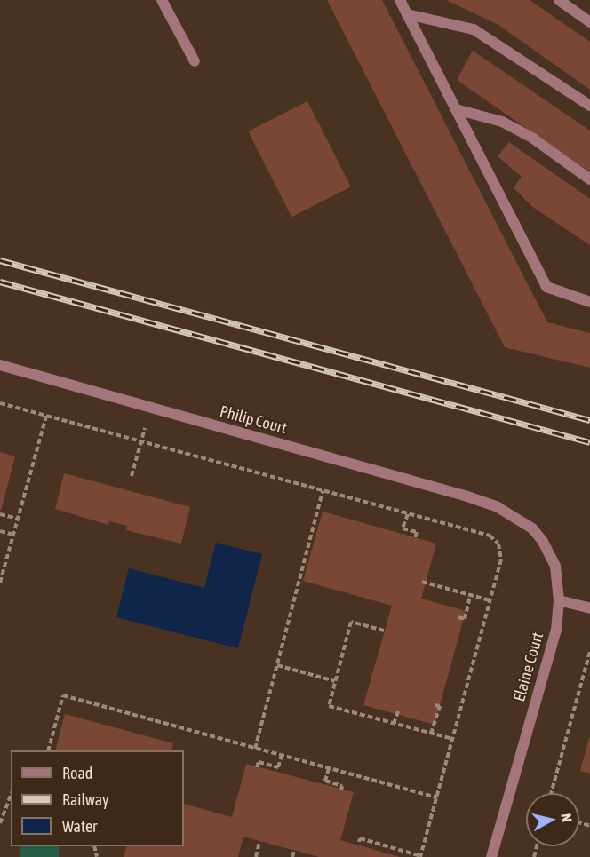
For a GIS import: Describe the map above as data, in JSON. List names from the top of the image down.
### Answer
{
  "streets": {
    "street": ["Philip Court", "Elaine Court"]
  },
  "crossings": [
    ["Philip Court", "Elaine Court"]
  ],
  "legend": ["Road", "Railway", "Water"],
  "north": "right"
}
